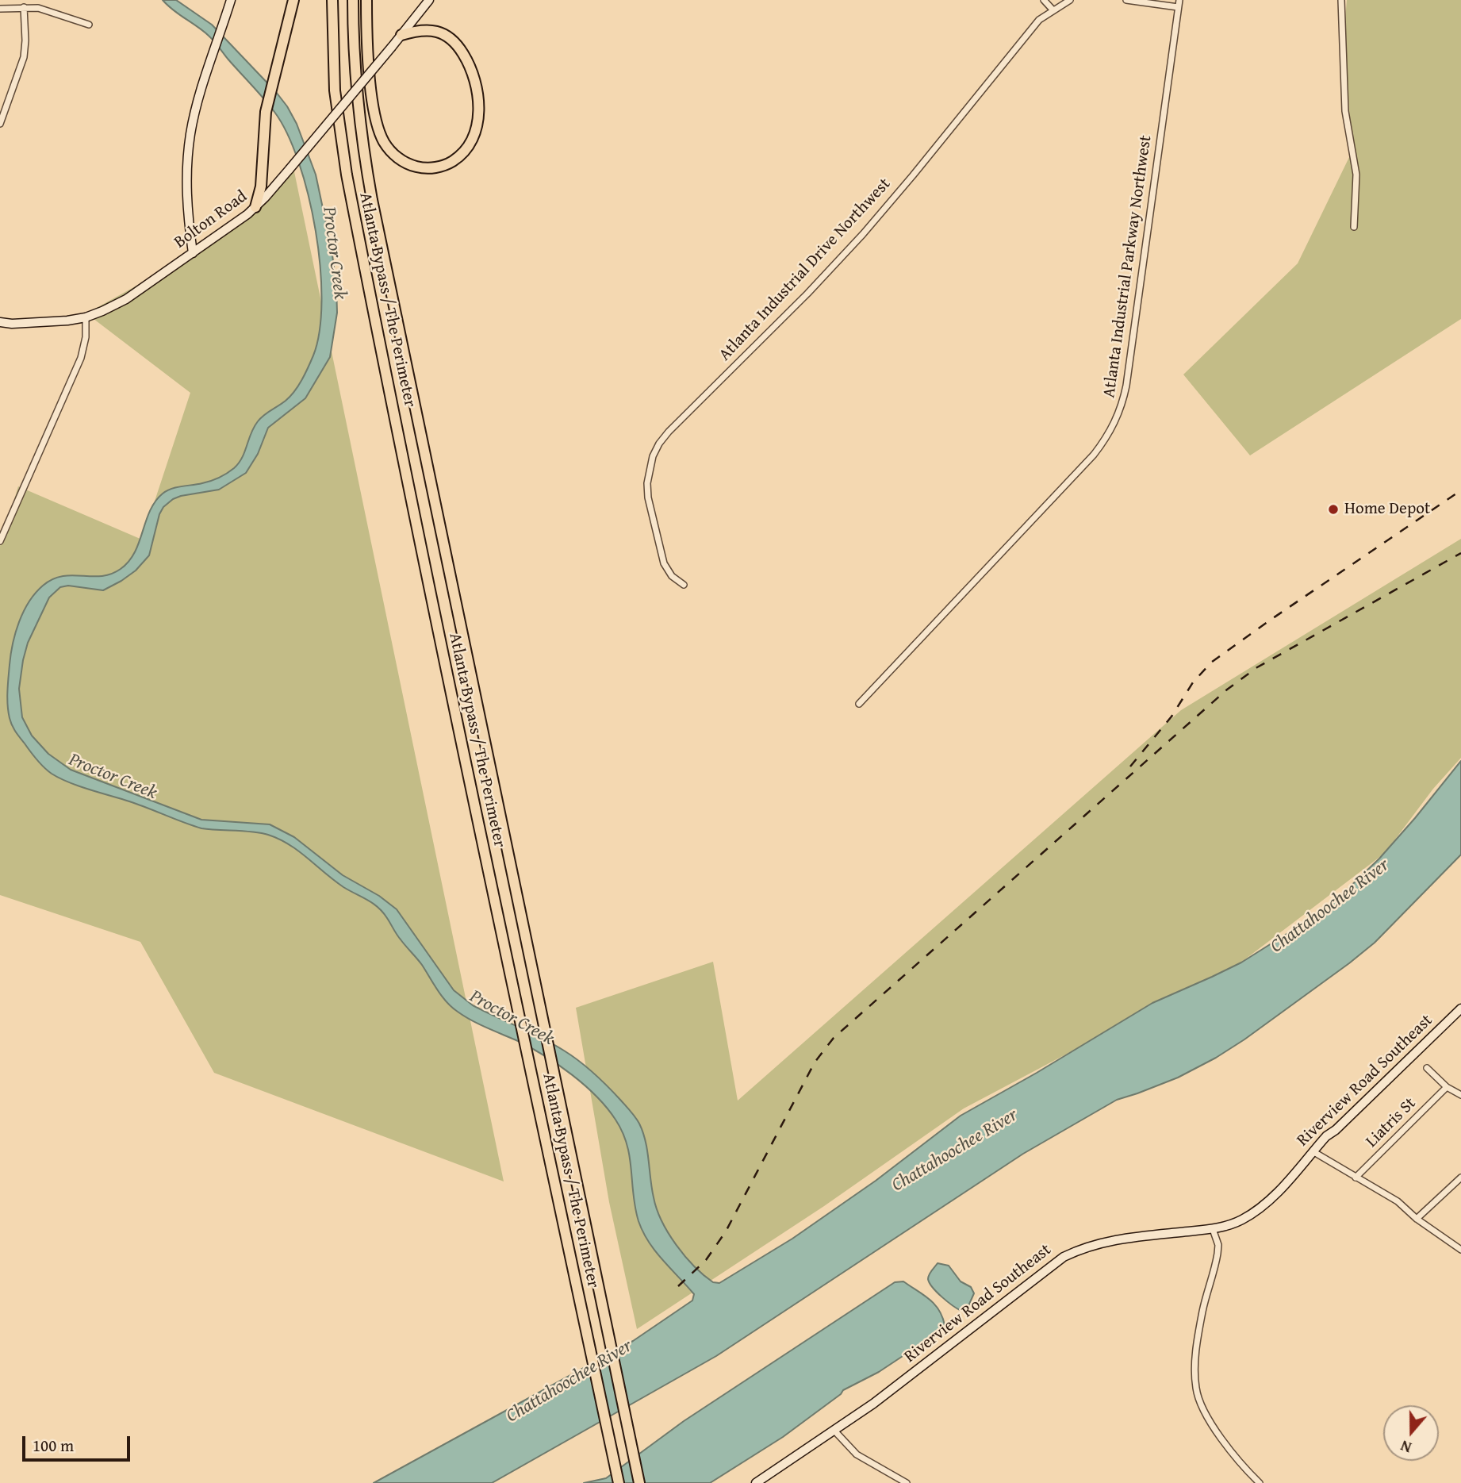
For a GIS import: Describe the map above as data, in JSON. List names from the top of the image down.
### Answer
{
  "streets": {
    "highway": ["Atlanta Bypass / The Perimeter"],
    "street": [
      "Bolton Road",
      "Atlanta Industrial Parkway Northwest",
      "Atlanta Industrial Drive Northwest",
      "Riverview Road Southeast",
      "Liatris St"
    ]
  },
  "water": ["Proctor Creek", "Chattahoochee River"],
  "places": ["Home Depot"],
  "scale_bar": "100 m",
  "north": "bottom"
}
